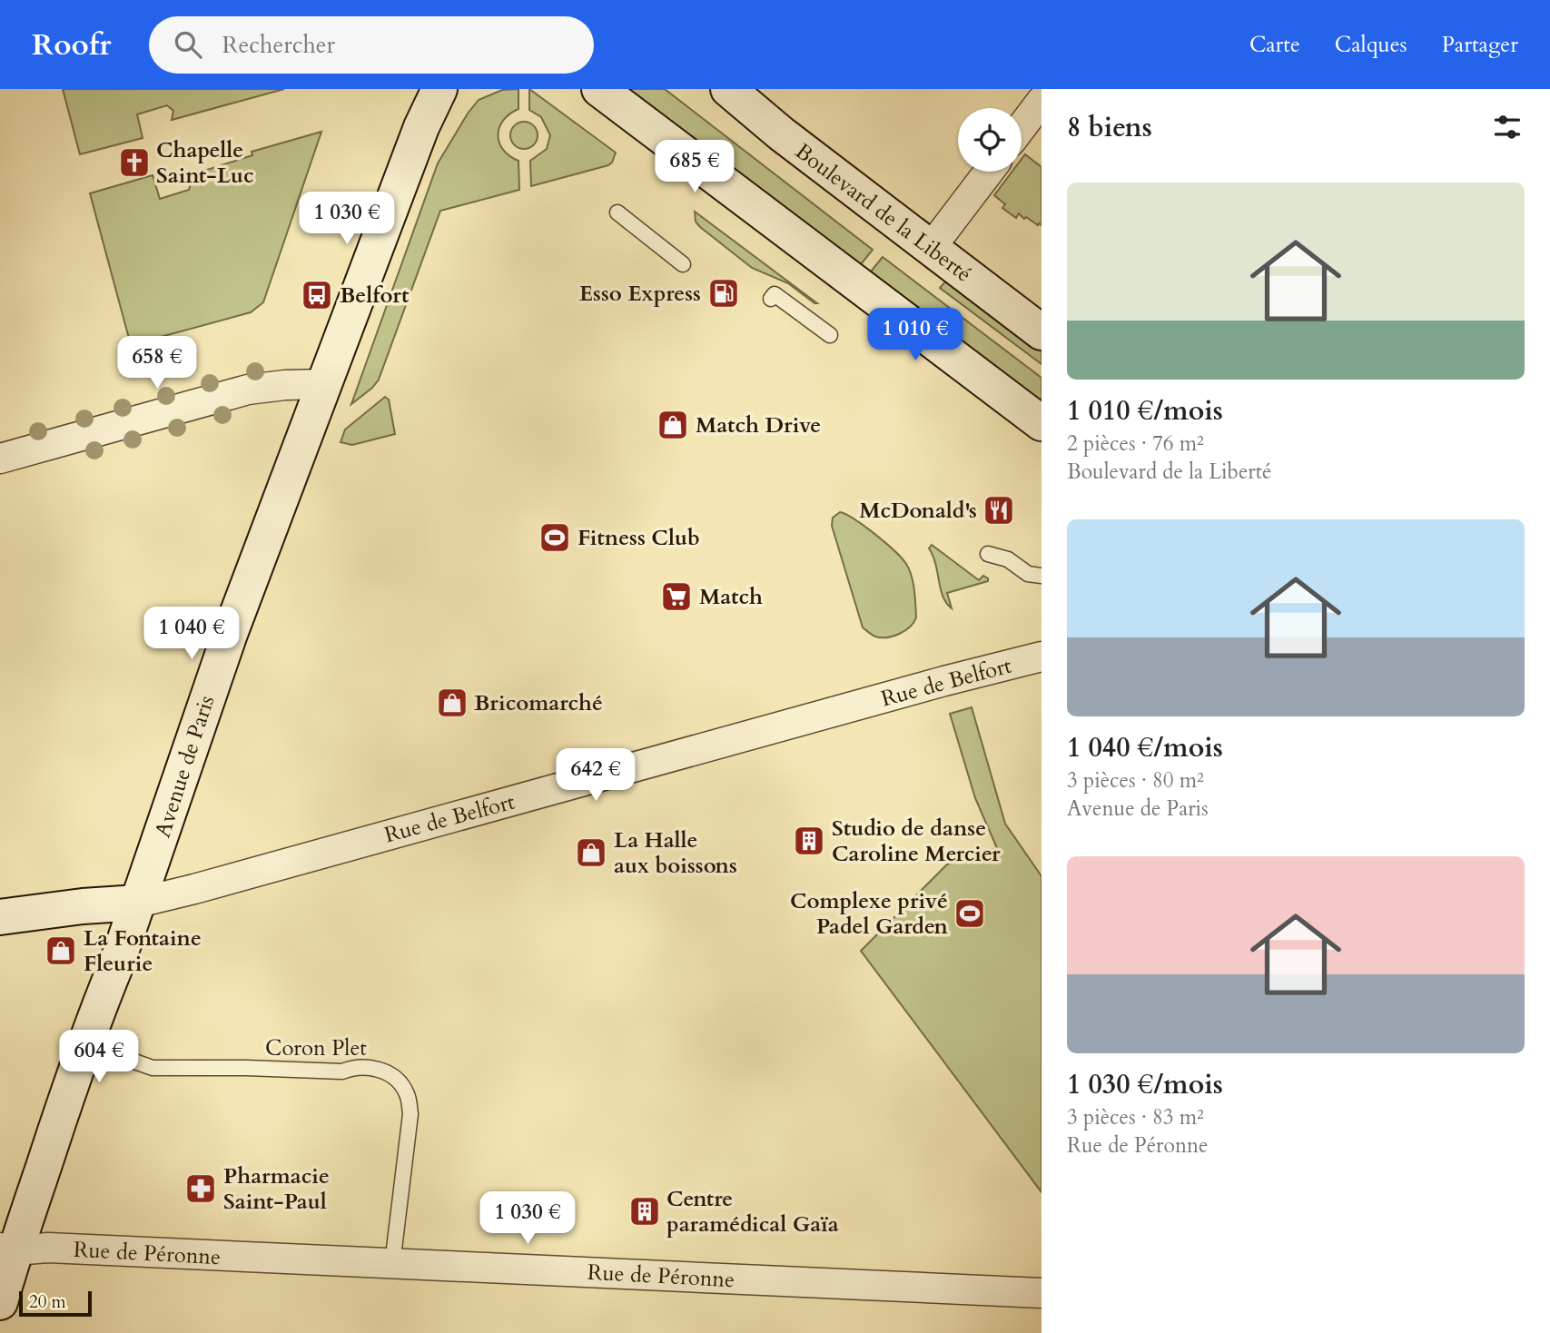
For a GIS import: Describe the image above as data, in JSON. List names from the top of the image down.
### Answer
{
  "streets": {
    "main road": ["Boulevard de la Liberté", "Rue de Belfort", "Avenue de Paris"],
    "street": ["Rue de Péronne"],
    "lane": ["Coron Plet"]
  },
  "crossings": [
    ["Rue de Belfort", "Avenue de Paris"],
    ["Avenue de Paris", "Coron Plet"],
    ["Avenue de Paris", "Rue de Péronne"],
    ["Coron Plet", "Rue de Péronne"]
  ],
  "places": {
    "church": ["Chapelle Saint-Luc"],
    "fuel station": ["Esso Express"],
    "bus stop": ["Belfort"],
    "shop": [
      "Match Drive",
      "Bricomarché",
      "La Halle aux boissons",
      "La Fontaine Fleurie"
    ],
    "restaurant": ["McDonald's"],
    "sports": ["Fitness Club", "Complexe privé Padel Garden"],
    "supermarket": ["Match"],
    "building": ["Studio de danse Caroline Mercier", "Centre paramédical Gaïa"],
    "pharmacy": ["Pharmacie Saint-Paul"]
  },
  "scale_bar": "20 m",
  "page": {
    "header": "Roofr",
    "search": "Rechercher",
    "nav": ["Carte", "Calques", "Partager"],
    "heading": "8 biens",
    "price": [
      "685 €",
      "1 030 €",
      "1 010 €",
      "658 €",
      "1 040 €",
      "642 €",
      "604 €",
      "1 030 €"
    ],
    "list": [
      {
        "name": "1 010 €/mois",
        "note": "2 pièces · 76 m² · Boulevard de la Liberté"
      },
      {
        "name": "1 040 €/mois",
        "note": "3 pièces · 80 m² · Avenue de Paris"
      },
      {
        "name": "1 030 €/mois",
        "note": "3 pièces · 83 m² · Rue de Péronne"
      }
    ],
    "scale": "20 m"
  }
}
